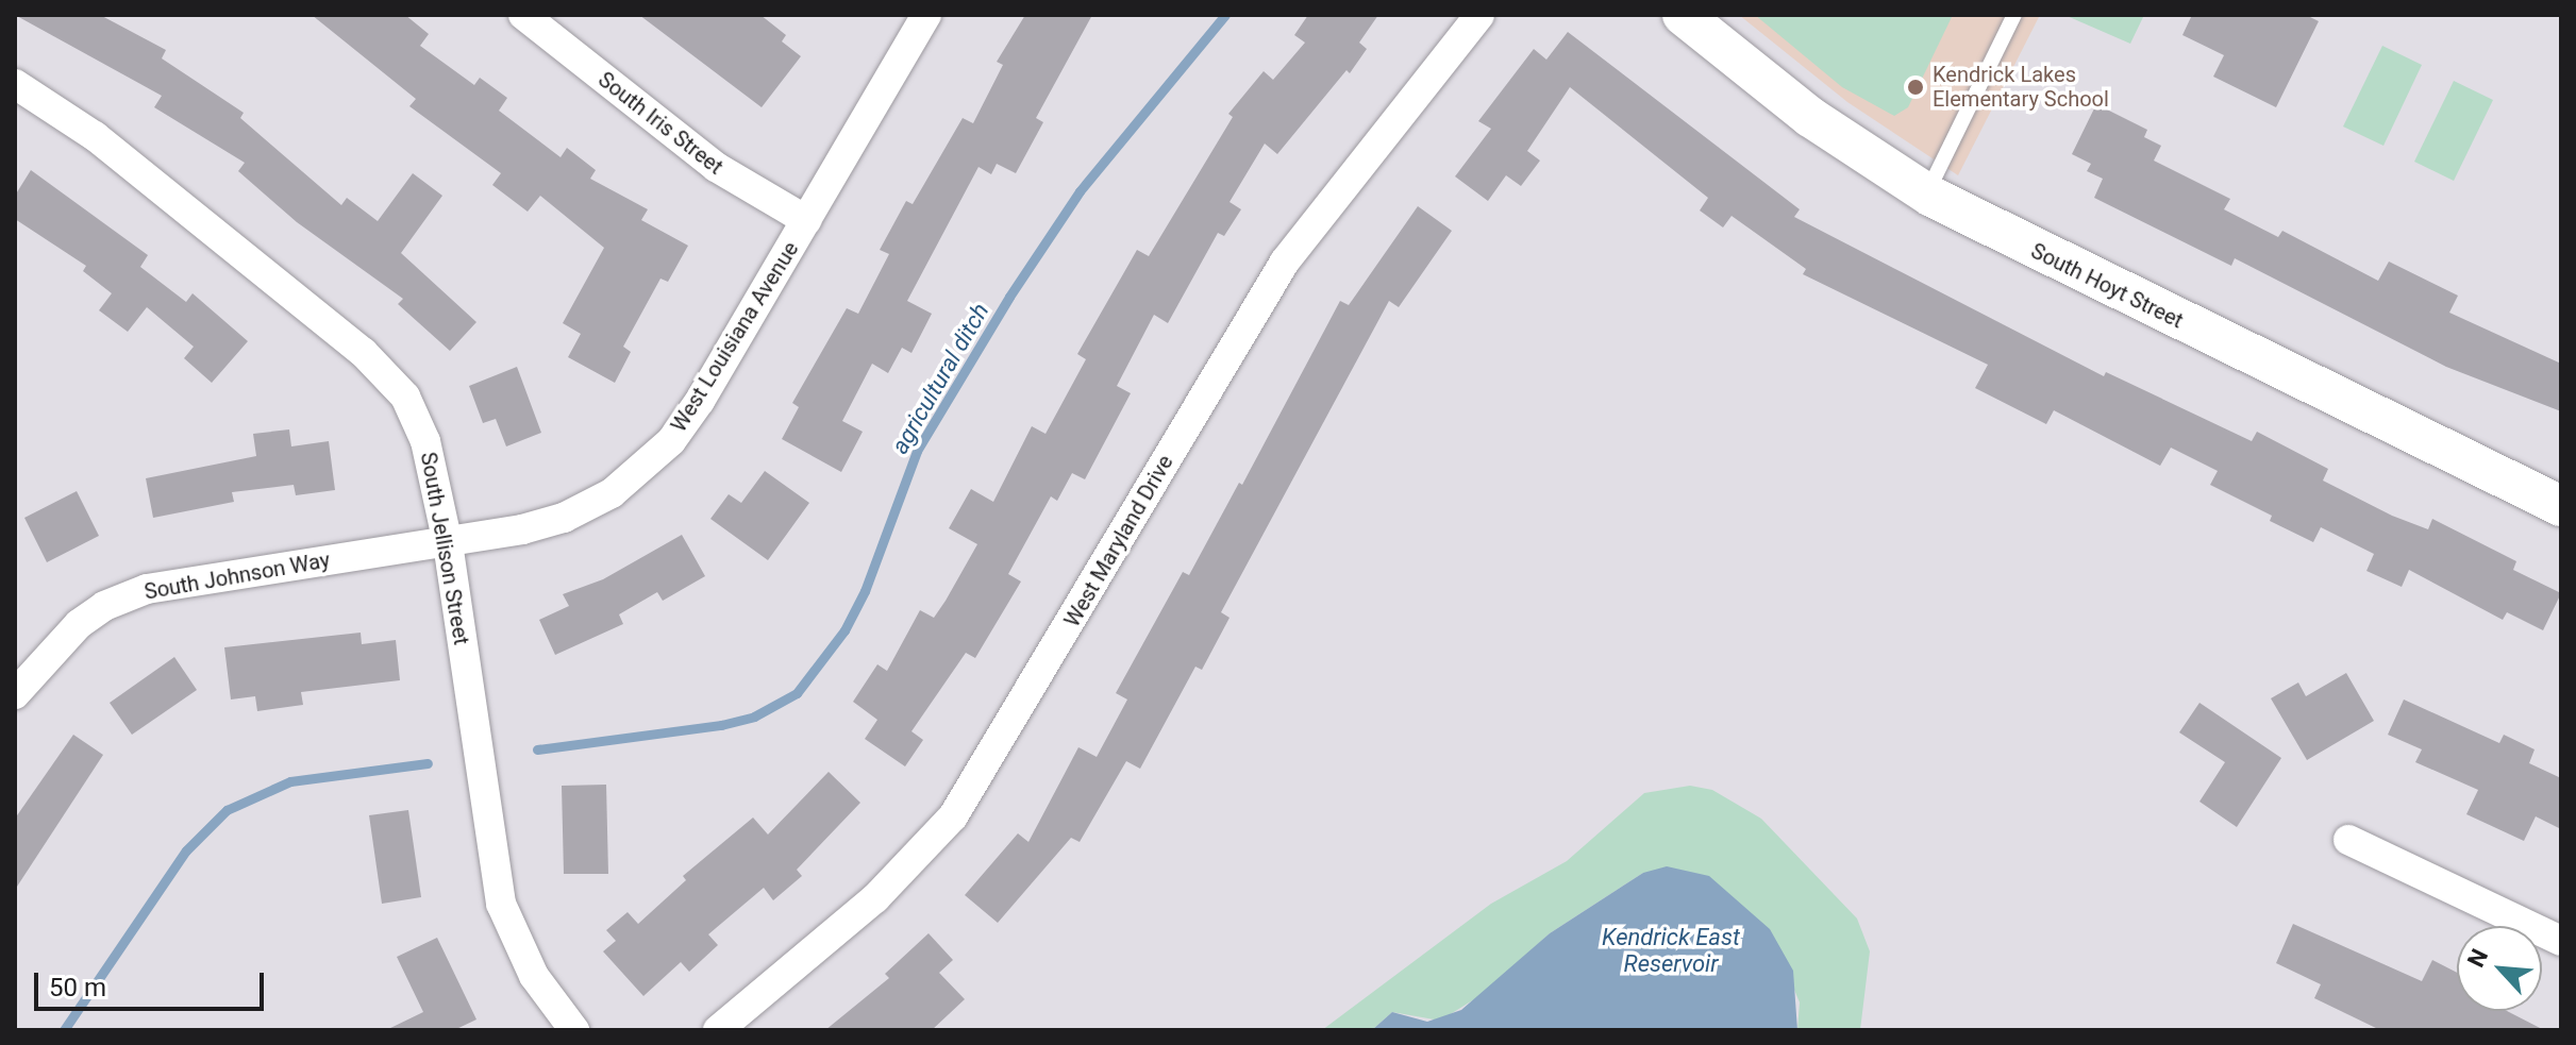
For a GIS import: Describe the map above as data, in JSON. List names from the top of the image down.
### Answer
{
  "streets": {
    "street": [
      "South Iris Street",
      "South Hoyt Street",
      "West Louisiana Avenue",
      "West Maryland Drive",
      "South Jellison Street",
      "South Johnson Way"
    ]
  },
  "crossings": [
    ["South Iris Street", "West Louisiana Avenue"],
    ["West Louisiana Avenue", "South Jellison Street"],
    ["West Louisiana Avenue", "South Johnson Way"],
    ["South Jellison Street", "South Johnson Way"]
  ],
  "water": ["agricultural ditch", "Kendrick East Reservoir"],
  "places": ["Kendrick Lakes Elementary School"],
  "scale_bar": "50 m",
  "north": "top left"
}
